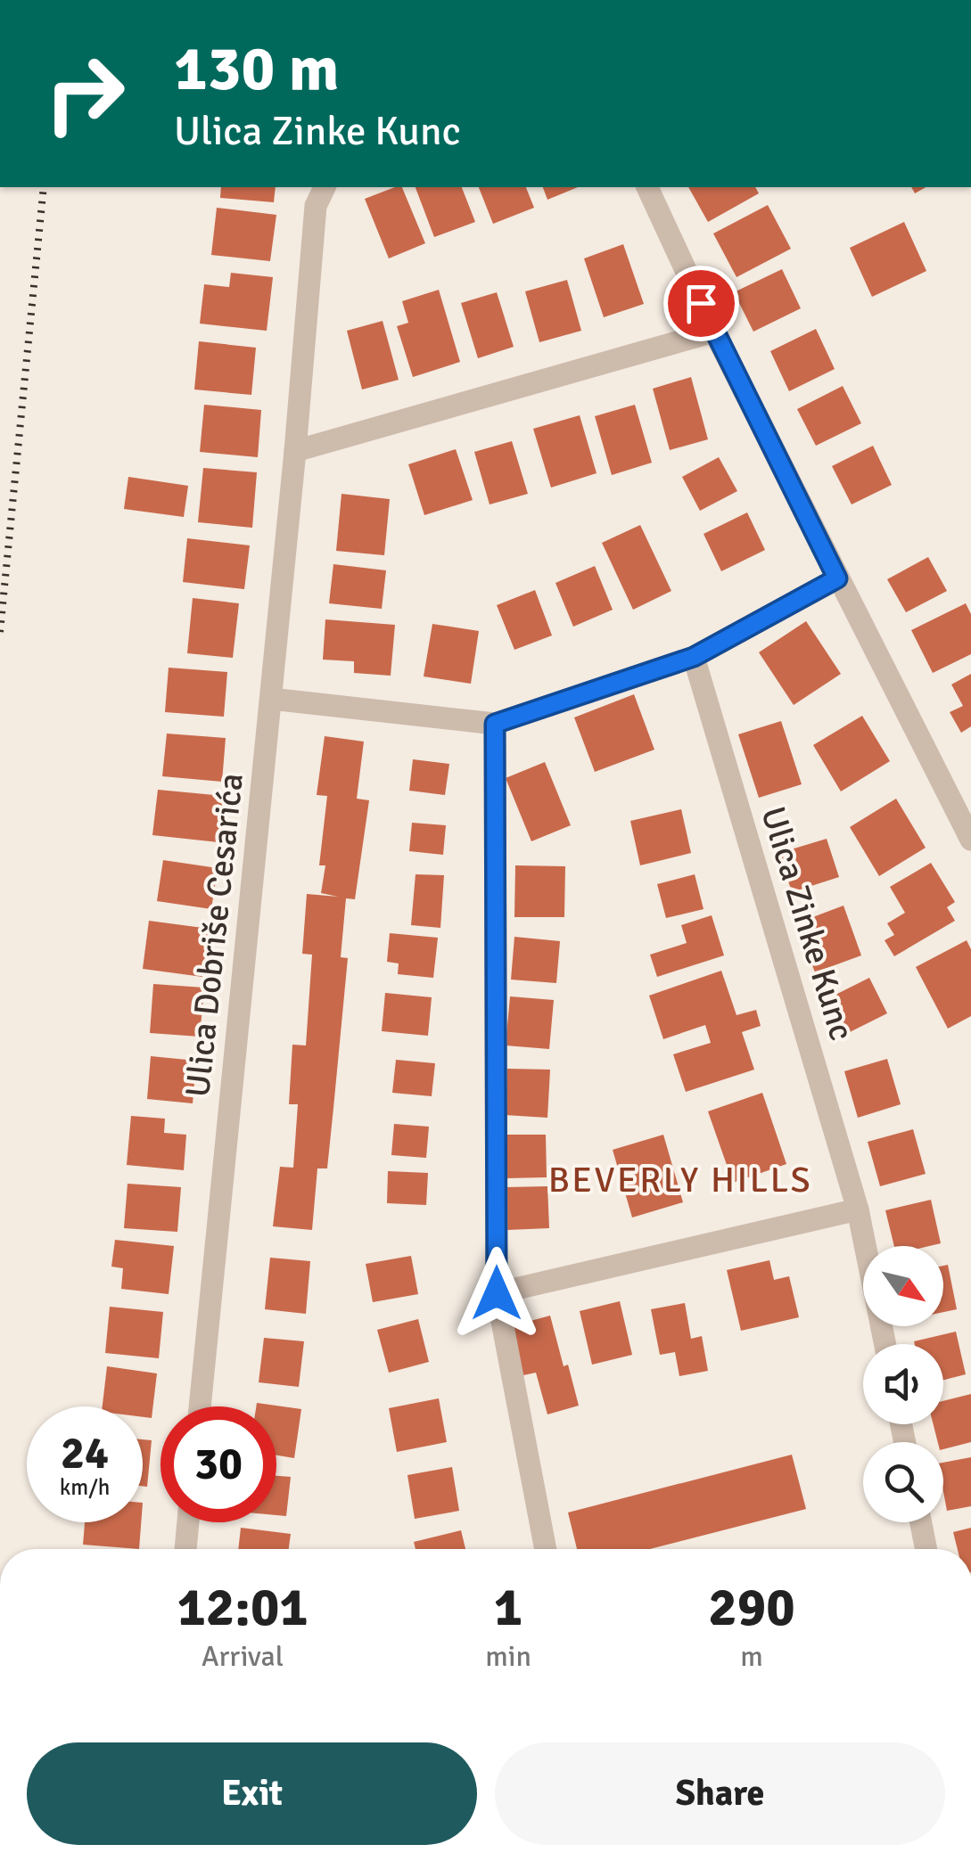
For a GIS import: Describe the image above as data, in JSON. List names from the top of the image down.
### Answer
{
  "streets": {
    "street": ["Ulica Zinke Kunc", "Ulica Dobriše Cesarića"]
  },
  "districts": ["BEVERLY HILLS"],
  "north": "bottom right",
  "page": {
    "turn": ["130 m", "Ulica Zinke Kunc"],
    "speed": "24 km/h",
    "limit": "30",
    "eta": [
      "12:01",
      "Arrival",
      "1",
      "min",
      "290",
      "m"
    ],
    "buttons": ["Exit", "Share"]
  }
}
